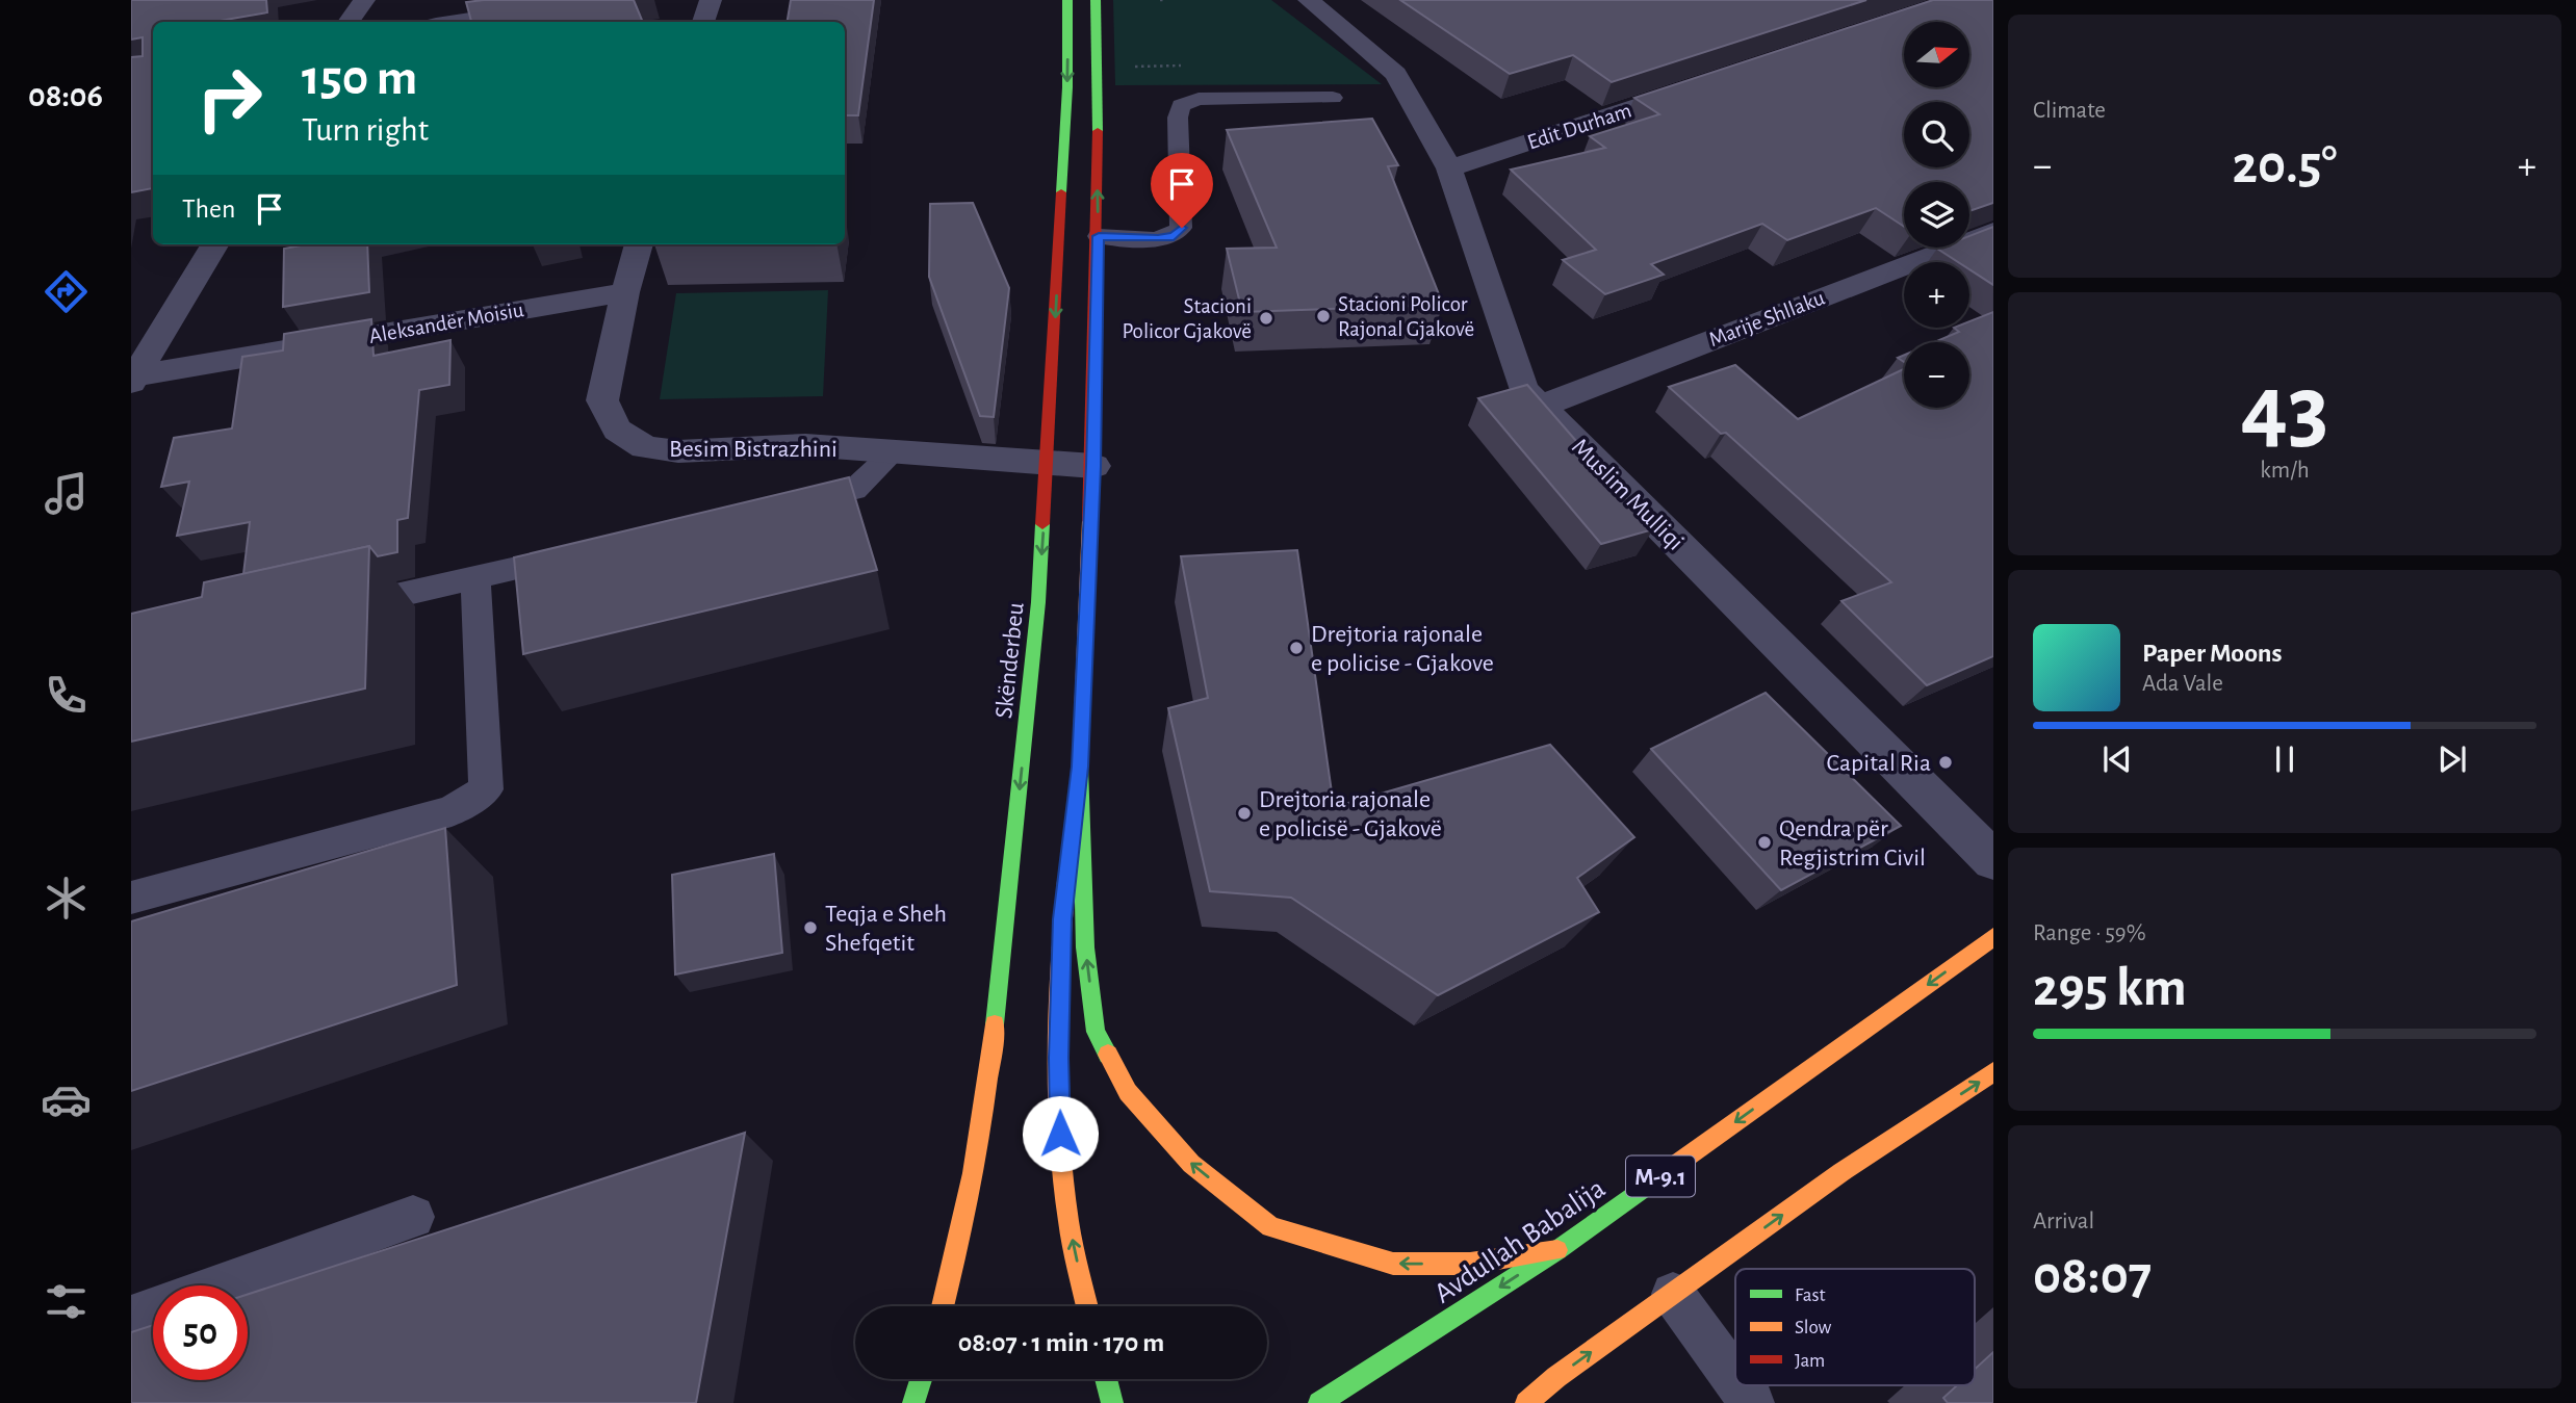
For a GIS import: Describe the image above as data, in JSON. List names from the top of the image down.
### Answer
{
  "streets": {
    "main road": ["Skënderbeu", "M-9.1", "Avdullah Babalija"],
    "street": [
      "Edit Durham",
      "Marije Shllaku",
      "Aleksandër Moisiu",
      "Besim Bistrazhini",
      "Muslim Mulliqi"
    ]
  },
  "crossings": [
    ["Edit Durham", "Muslim Mulliqi"],
    ["Marije Shllaku", "Muslim Mulliqi"],
    ["Aleksandër Moisiu", "Besim Bistrazhini"],
    ["Besim Bistrazhini", "Skënderbeu"]
  ],
  "places": [
    "Stacioni Policor Rajonal Gjakovë",
    "Stacioni Policor Gjakovë",
    "Drejtoria rajonale e policise - Gjakove",
    "Capital Ria",
    "Drejtoria rajonale e policisë - Gjakovë",
    "Qendra për Regjistrim Civil",
    "Teqja e Sheh Shefqetit"
  ],
  "legend": ["Fast", "Slow", "Jam"],
  "north": "right",
  "page": {
    "tabs": "08:06",
    "tile": [
      "Climate",
      ["43", "km/h"],
      ["Range · 59%", "295 km"],
      ["Arrival", "08:07"]
    ],
    "map_buttons": ["+", "−"],
    "turn": ["150 m", "Turn right"],
    "heat": ["−", "20.5°", "+"],
    "then": "Then",
    "song": ["Paper Moons", "Ada Vale"],
    "limit": "50",
    "trip": "08:07 · 1 min · 170 m"
  }
}
